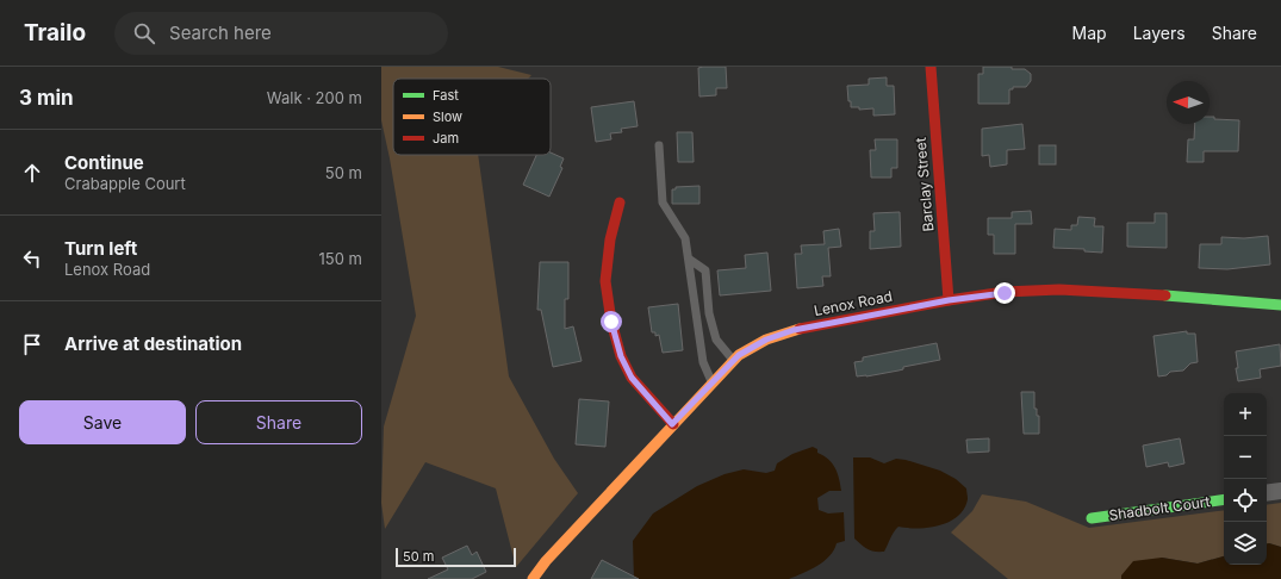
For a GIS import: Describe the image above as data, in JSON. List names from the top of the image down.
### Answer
{
  "streets": {
    "street": ["Barclay Street", "Lenox Road", "Shadbolt Court"]
  },
  "crossings": [
    ["Barclay Street", "Lenox Road"]
  ],
  "legend": ["Fast", "Slow", "Jam"],
  "scale_bar": "50 m",
  "north": "left",
  "page": {
    "header": "Trailo",
    "search": "Search here",
    "nav": ["Map", "Layers", "Share"],
    "heading": ["3 min", "Walk · 200 m"],
    "list": [
      ["Continue", "Crabapple Court", "50 m"],
      ["Turn left", "Lenox Road", "150 m"],
      "Arrive at destination"
    ],
    "buttons": ["Save", "Share"],
    "map_buttons": ["+", "−"],
    "scale": "50 m"
  }
}
